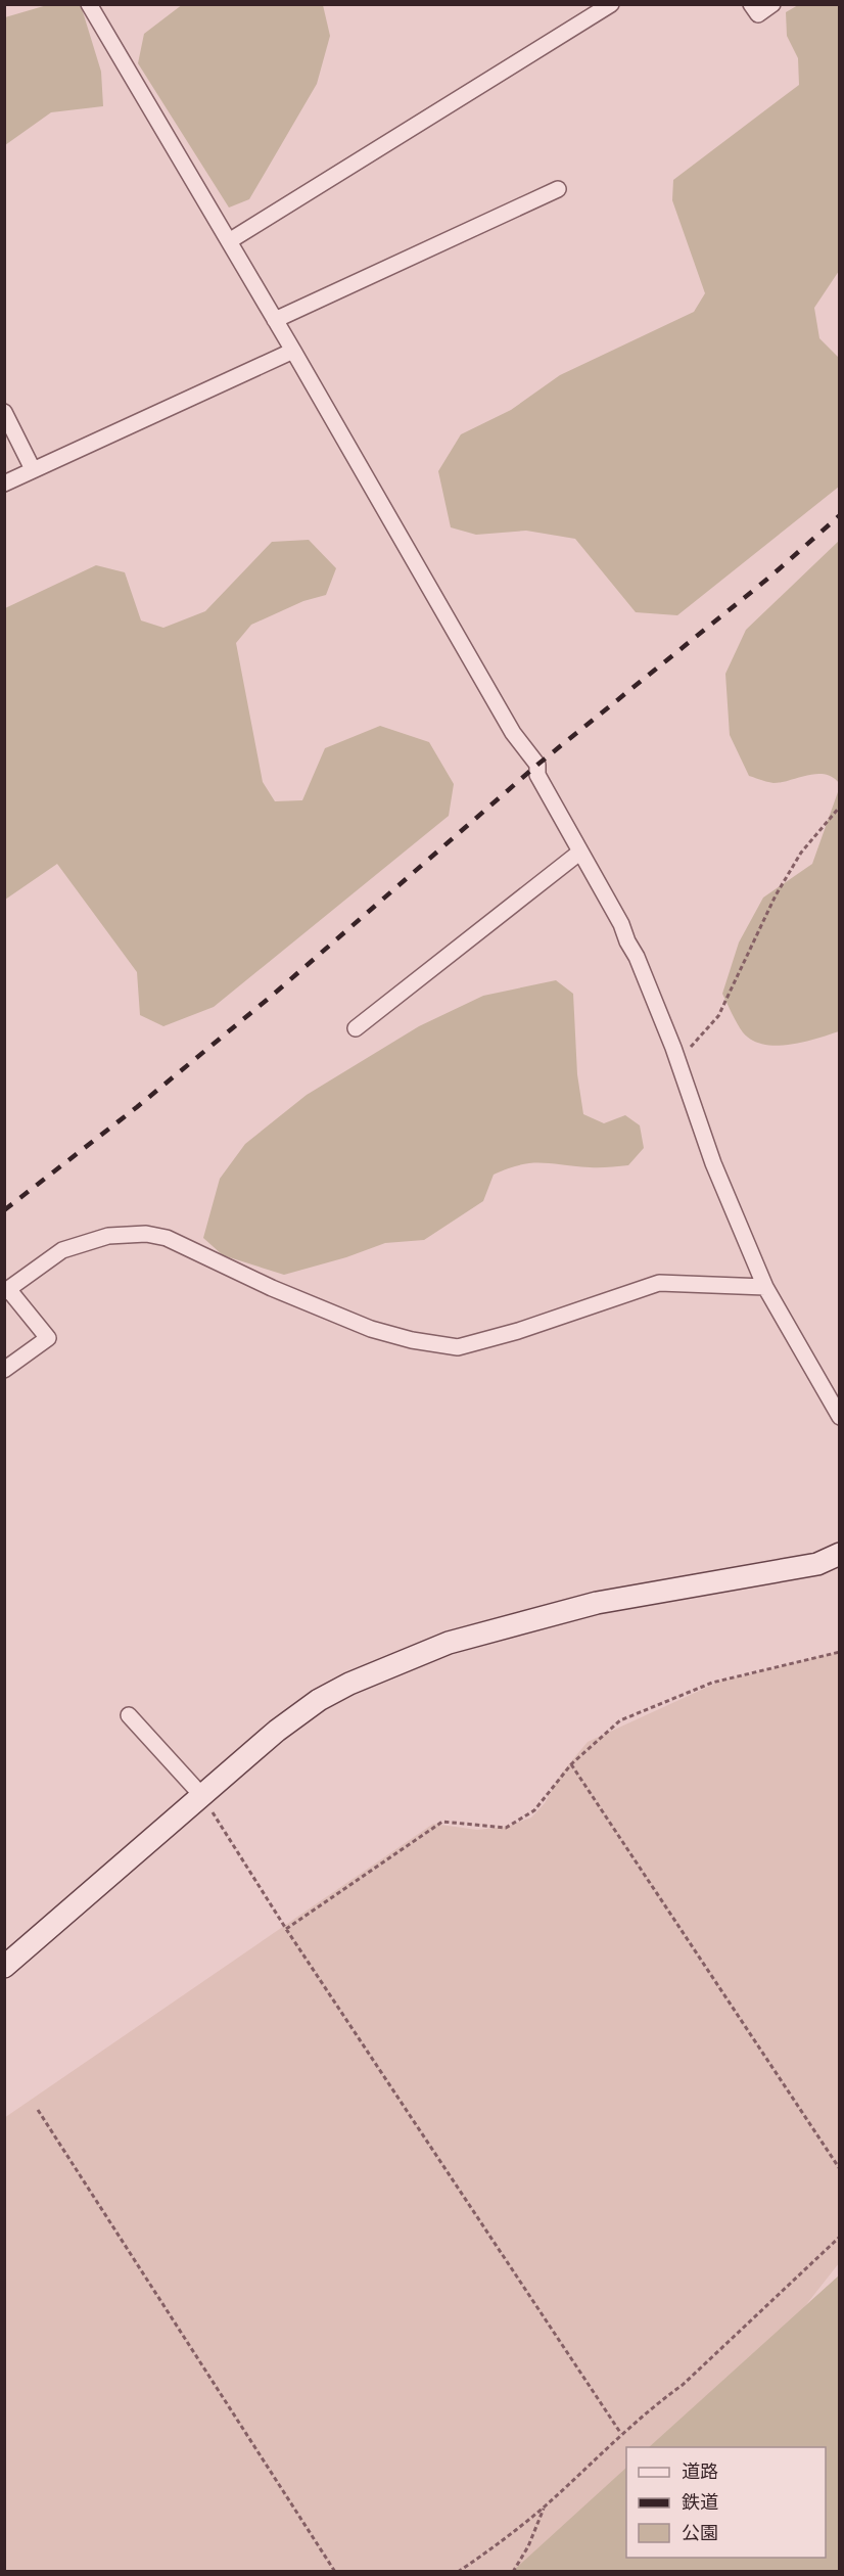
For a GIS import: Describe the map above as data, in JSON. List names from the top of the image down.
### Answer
{
  "legend": ["道路", "鉄道", "公園"]
}
